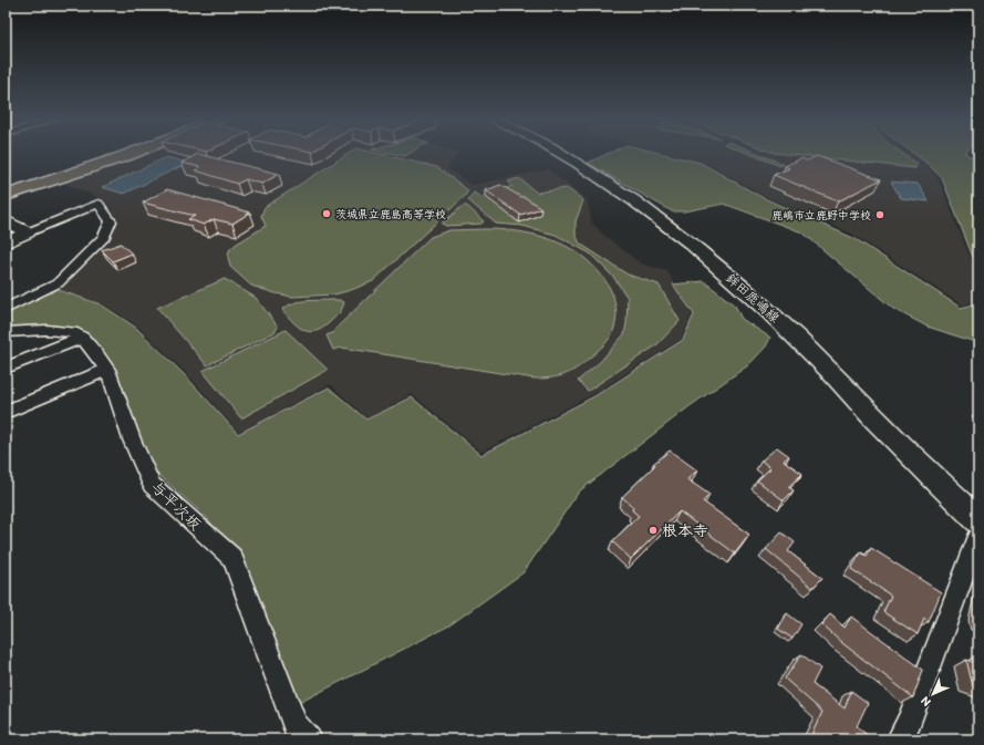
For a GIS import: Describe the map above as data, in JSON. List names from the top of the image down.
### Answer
{
  "streets": {
    "main road": ["鉾田鹿嶋線"],
    "street": ["与平次坂"]
  },
  "places": ["茨城県立鹿島高等学校", "鹿嶋市立鹿野中学校", "根本寺"],
  "north": "bottom left"
}
